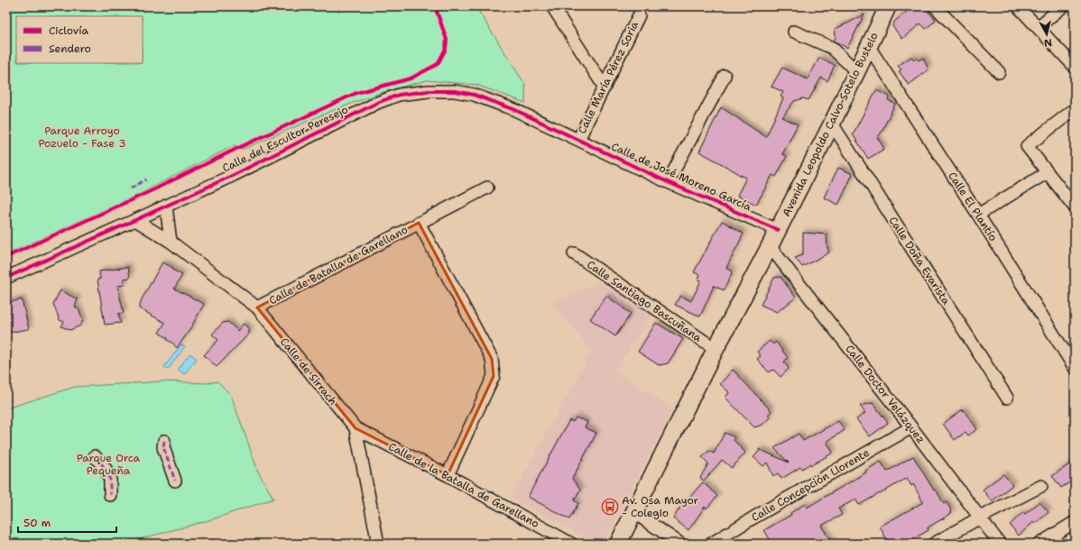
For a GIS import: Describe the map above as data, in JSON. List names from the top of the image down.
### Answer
{
  "streets": {
    "main road": ["Avenida Leopoldo Calvo-Sotelo Bustelo"],
    "street": [
      "Calle María Pérez Soria",
      "Calle del Escultor Peresejo",
      "Calle de José Moreno García",
      "Calle El Plantío",
      "Calle Doña Evarista",
      "Calle de Batalla de Garellano",
      "Calle Santiago Bascuñana",
      "Calle de Sirrach",
      "Calle Doctor Velázquez",
      "Calle de la Batalla de Garellano",
      "Calle Concepción Llorente"
    ]
  },
  "crossings": [
    ["Calle María Pérez Soria", "Calle del Escultor Peresejo"],
    ["Calle María Pérez Soria", "Calle de José Moreno García"],
    ["Avenida Leopoldo Calvo-Sotelo Bustelo", "Calle de José Moreno García"],
    ["Avenida Leopoldo Calvo-Sotelo Bustelo", "Calle El Plantío"],
    ["Avenida Leopoldo Calvo-Sotelo Bustelo", "Calle Doña Evarista"],
    ["Avenida Leopoldo Calvo-Sotelo Bustelo", "Calle Santiago Bascuñana"],
    ["Avenida Leopoldo Calvo-Sotelo Bustelo", "Calle Doctor Velázquez"],
    ["Calle del Escultor Peresejo", "Calle de José Moreno García"],
    ["Calle del Escultor Peresejo", "Calle de Sirrach"],
    ["Calle de Batalla de Garellano", "Calle de Sirrach"],
    ["Calle de Batalla de Garellano", "Calle de la Batalla de Garellano"],
    ["Calle de Sirrach", "Calle de la Batalla de Garellano"],
    ["Calle Doctor Velázquez", "Calle Concepción Llorente"]
  ],
  "parks": ["Parque Arroyo Pozuelo - Fase 3", "Parque Orca Pequeña"],
  "places": {
    "bus stop": ["Av. Osa Mayor - Colegio"]
  },
  "legend": ["Ciclovía", "Sendero"],
  "scale_bar": "50 m",
  "north": "bottom"
}
